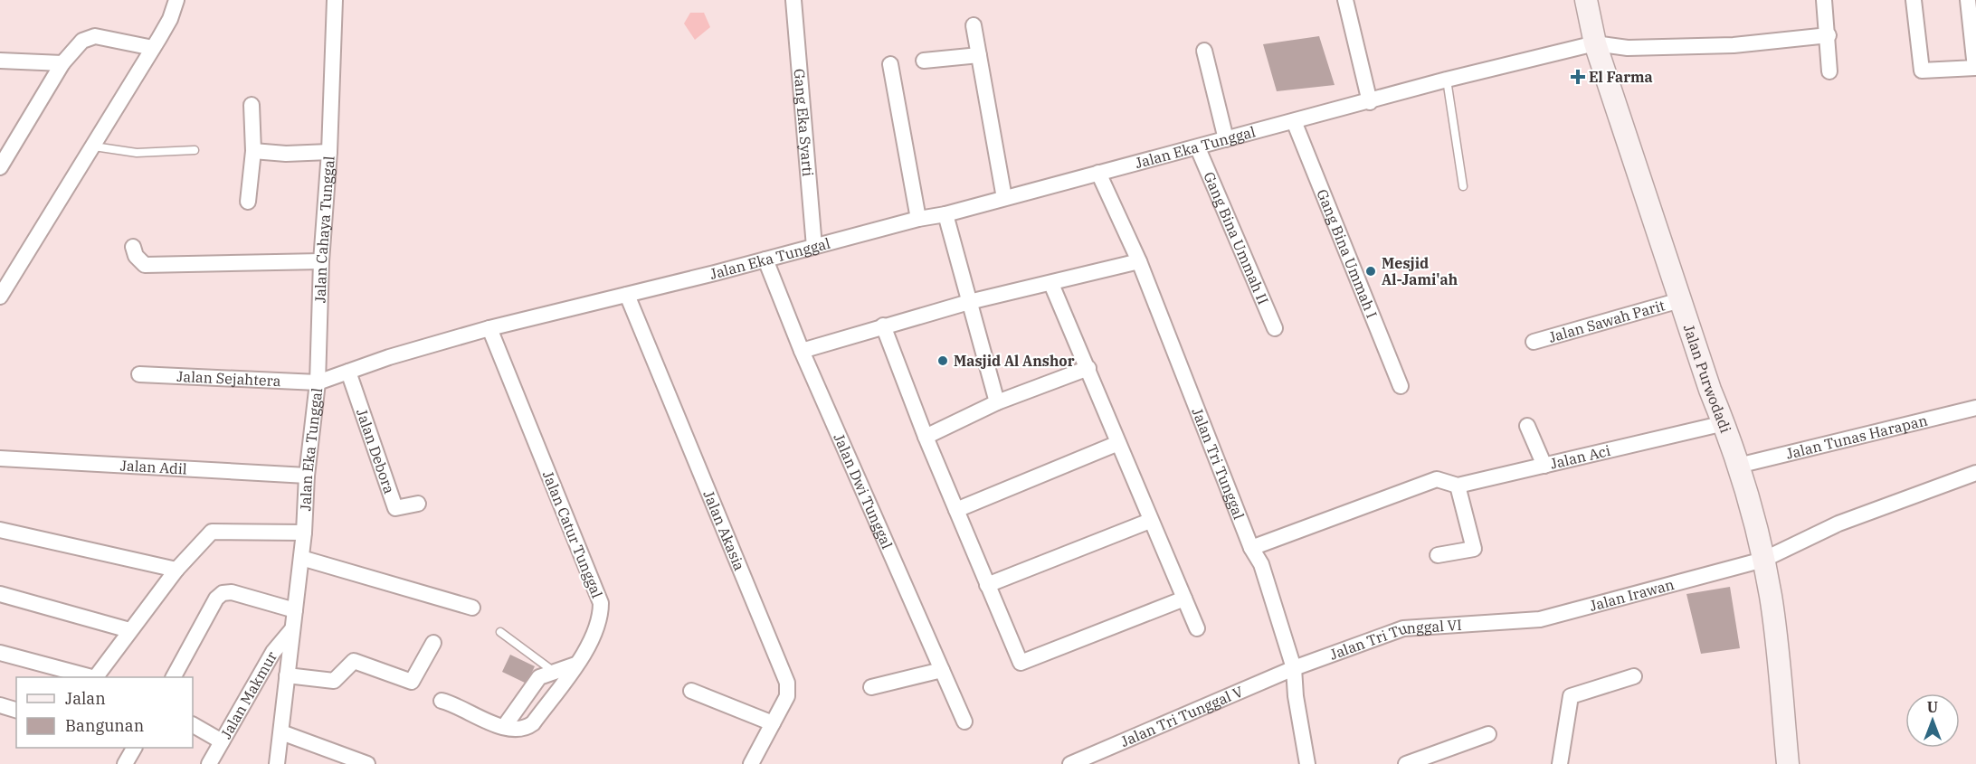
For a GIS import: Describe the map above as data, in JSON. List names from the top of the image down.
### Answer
{
  "streets": {
    "street": [
      "Gang Eka Syarti",
      "Jalan Eka Tunggal",
      "Jalan Cahaya Tunggal",
      "Gang Bina Ummah II",
      "Gang Bina Ummah I",
      "Jalan Sawah Parit",
      "Jalan Purwodadi",
      "Jalan Sejahtera",
      "Jalan Tunas Harapan",
      "Jalan Debora",
      "Jalan Aci",
      "Jalan Tri Tunggal",
      "Jalan Adil",
      "Jalan Dwi Tunggal",
      "Jalan Akasia",
      "Jalan Catur Tunggal",
      "Jalan Irawan",
      "Jalan Tri Tunggal VI",
      "Jalan Makmur",
      "Jalan Tri Tunggal V"
    ]
  },
  "crossings": [
    ["Gang Eka Syarti", "Jalan Eka Tunggal"],
    ["Jalan Eka Tunggal", "Jalan Cahaya Tunggal"],
    ["Jalan Eka Tunggal", "Gang Bina Ummah II"],
    ["Jalan Eka Tunggal", "Gang Bina Ummah I"],
    ["Jalan Eka Tunggal", "Jalan Purwodadi"],
    ["Jalan Eka Tunggal", "Jalan Sejahtera"],
    ["Jalan Eka Tunggal", "Jalan Debora"],
    ["Jalan Eka Tunggal", "Jalan Tri Tunggal"],
    ["Jalan Eka Tunggal", "Jalan Adil"],
    ["Jalan Eka Tunggal", "Jalan Dwi Tunggal"],
    ["Jalan Eka Tunggal", "Jalan Akasia"],
    ["Jalan Eka Tunggal", "Jalan Catur Tunggal"],
    ["Jalan Eka Tunggal", "Jalan Makmur"],
    ["Jalan Cahaya Tunggal", "Jalan Sejahtera"],
    ["Jalan Sawah Parit", "Jalan Purwodadi"],
    ["Jalan Purwodadi", "Jalan Tunas Harapan"],
    ["Jalan Purwodadi", "Jalan Aci"],
    ["Jalan Purwodadi", "Jalan Irawan"],
    ["Jalan Aci", "Jalan Tri Tunggal"],
    ["Jalan Tri Tunggal", "Jalan Tri Tunggal VI"],
    ["Jalan Tri Tunggal", "Jalan Tri Tunggal V"],
    ["Jalan Irawan", "Jalan Tri Tunggal VI"],
    ["Jalan Tri Tunggal VI", "Jalan Tri Tunggal V"]
  ],
  "places": {
    "health": ["El Farma"],
    "other": ["Mesjid Al-Jami'ah", "Masjid Al Anshor"]
  },
  "legend": ["Jalan", "Bangunan"],
  "north": "top"
}
